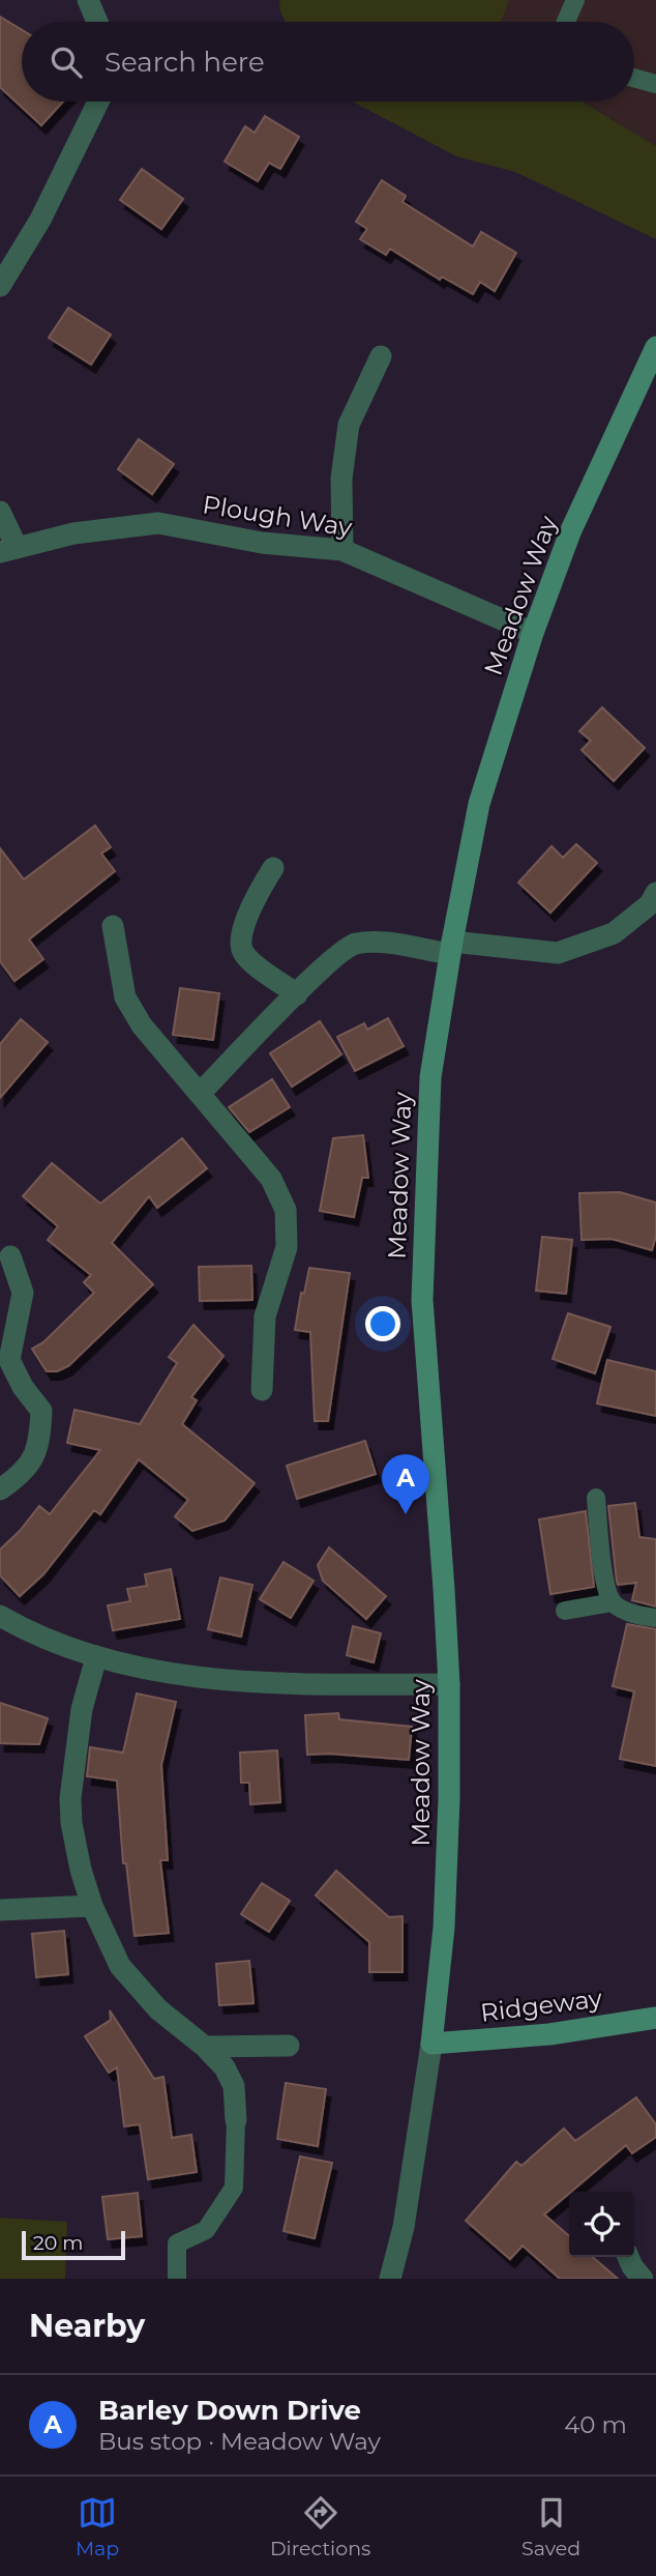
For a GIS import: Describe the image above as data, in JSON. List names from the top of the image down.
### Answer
{
  "streets": {
    "street": ["Plough Way", "Meadow Way", "Ridgeway"]
  },
  "crossings": [
    ["Plough Way", "Meadow Way"],
    ["Meadow Way", "Ridgeway"]
  ],
  "scale_bar": "20 m",
  "page": {
    "search": "Search here",
    "pins": "A",
    "scale": "20 m",
    "heading": "Nearby",
    "list": [
      {
        "mark": "A",
        "name": "Barley Down Drive",
        "note": "Bus stop · Meadow Way",
        "value": "40 m"
      }
    ],
    "nav": ["Map", "Directions", "Saved"]
  }
}
